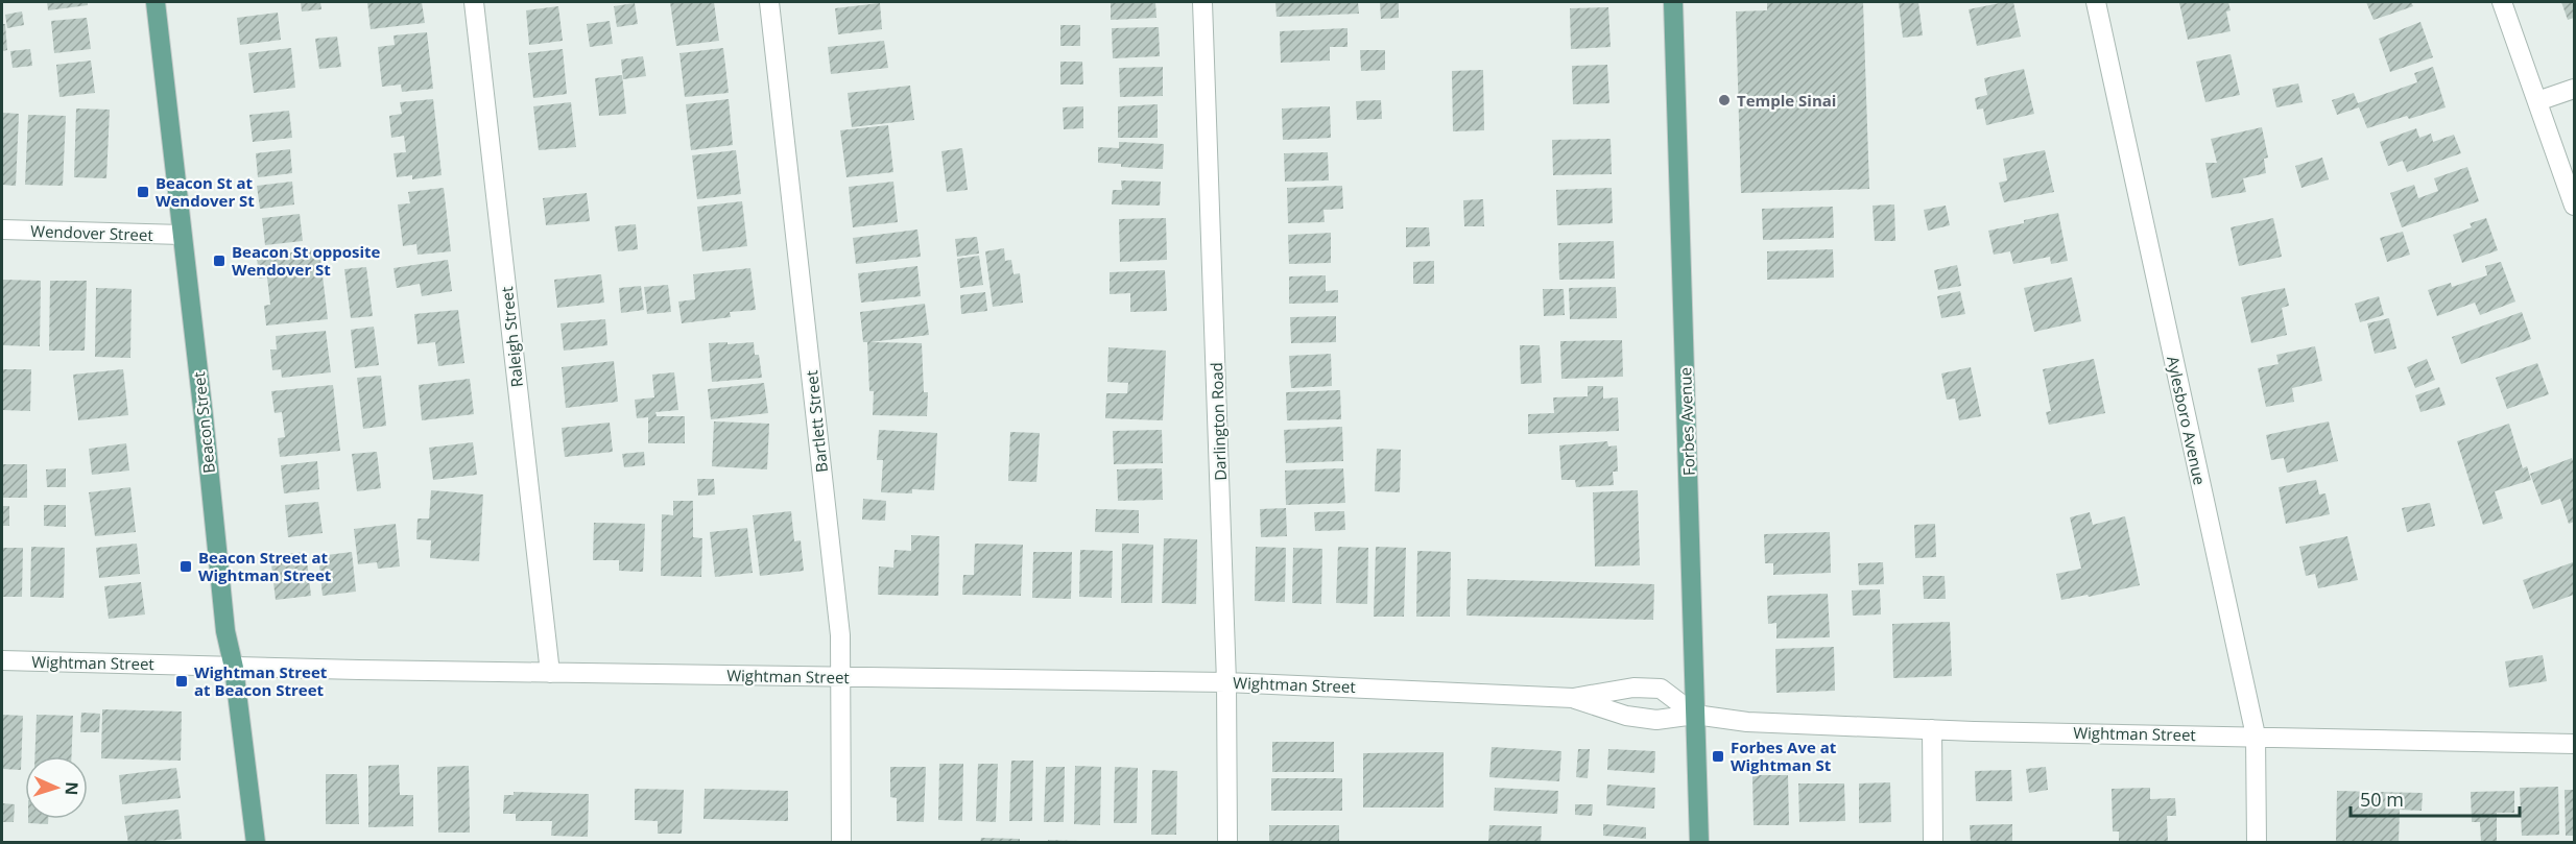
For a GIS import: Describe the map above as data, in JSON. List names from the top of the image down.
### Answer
{
  "streets": {
    "main road": ["Forbes Avenue", "Beacon Street"],
    "street": [
      "Wendover Street",
      "Raleigh Street",
      "Aylesboro Avenue",
      "Bartlett Street",
      "Darlington Road",
      "Wightman Street"
    ]
  },
  "crossings": [
    ["Wendover Street", "Beacon Street"],
    ["Raleigh Street", "Wightman Street"],
    ["Aylesboro Avenue", "Wightman Street"],
    ["Bartlett Street", "Wightman Street"],
    ["Darlington Road", "Wightman Street"],
    ["Forbes Avenue", "Wightman Street"],
    ["Beacon Street", "Wightman Street"]
  ],
  "places": {
    "other": ["Temple Sinai"],
    "transit": [
      "Beacon St at Wendover St",
      "Beacon St opposite Wendover St",
      "Beacon Street at Wightman Street",
      "Wightman Street at Beacon Street",
      "Forbes Ave at Wightman St"
    ]
  },
  "scale_bar": "50 m",
  "north": "right"
}
